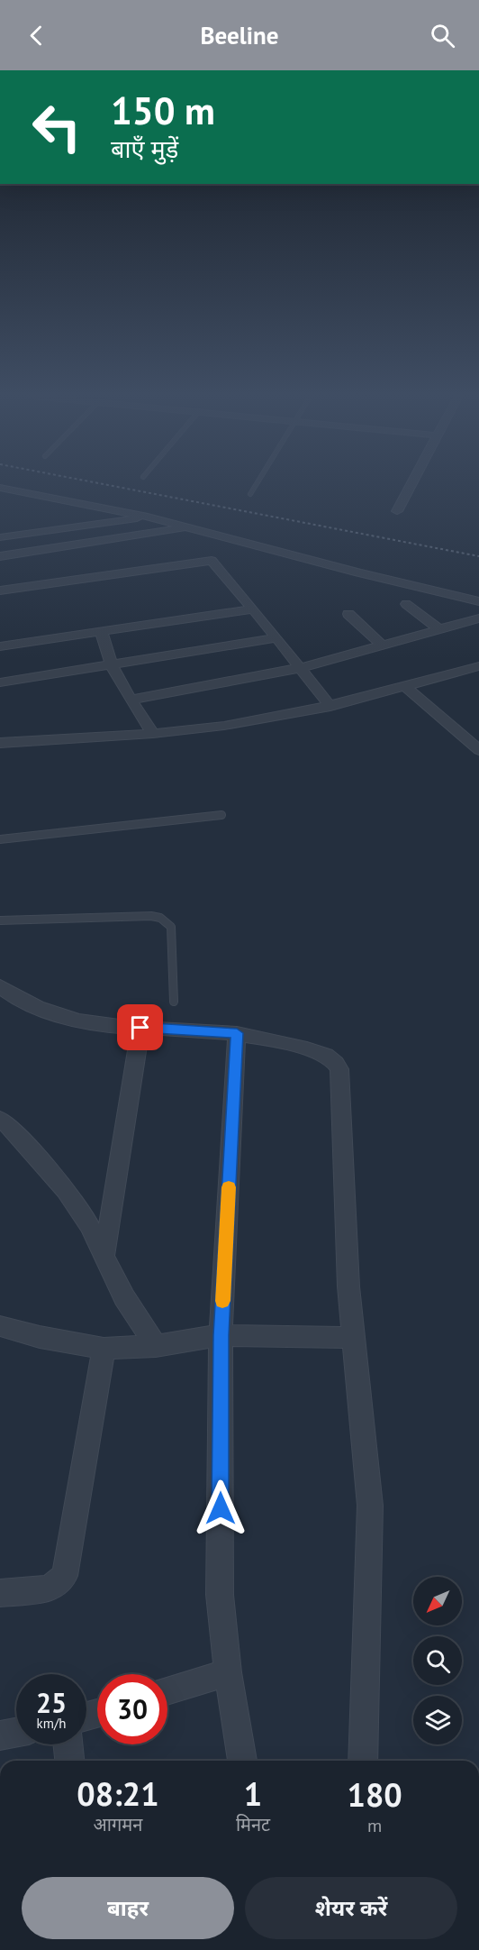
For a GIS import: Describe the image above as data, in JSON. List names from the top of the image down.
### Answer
{
  "north": "bottom left",
  "page": {
    "header": "Beeline",
    "turn": ["150 m", "बाएँ मुड़ें"],
    "speed": "25 km/h",
    "limit": "30",
    "eta": [
      "08:21",
      "आगमन",
      "1",
      "मिनट",
      "180",
      "m"
    ],
    "buttons": ["बाहर", "शेयर करें"]
  }
}
